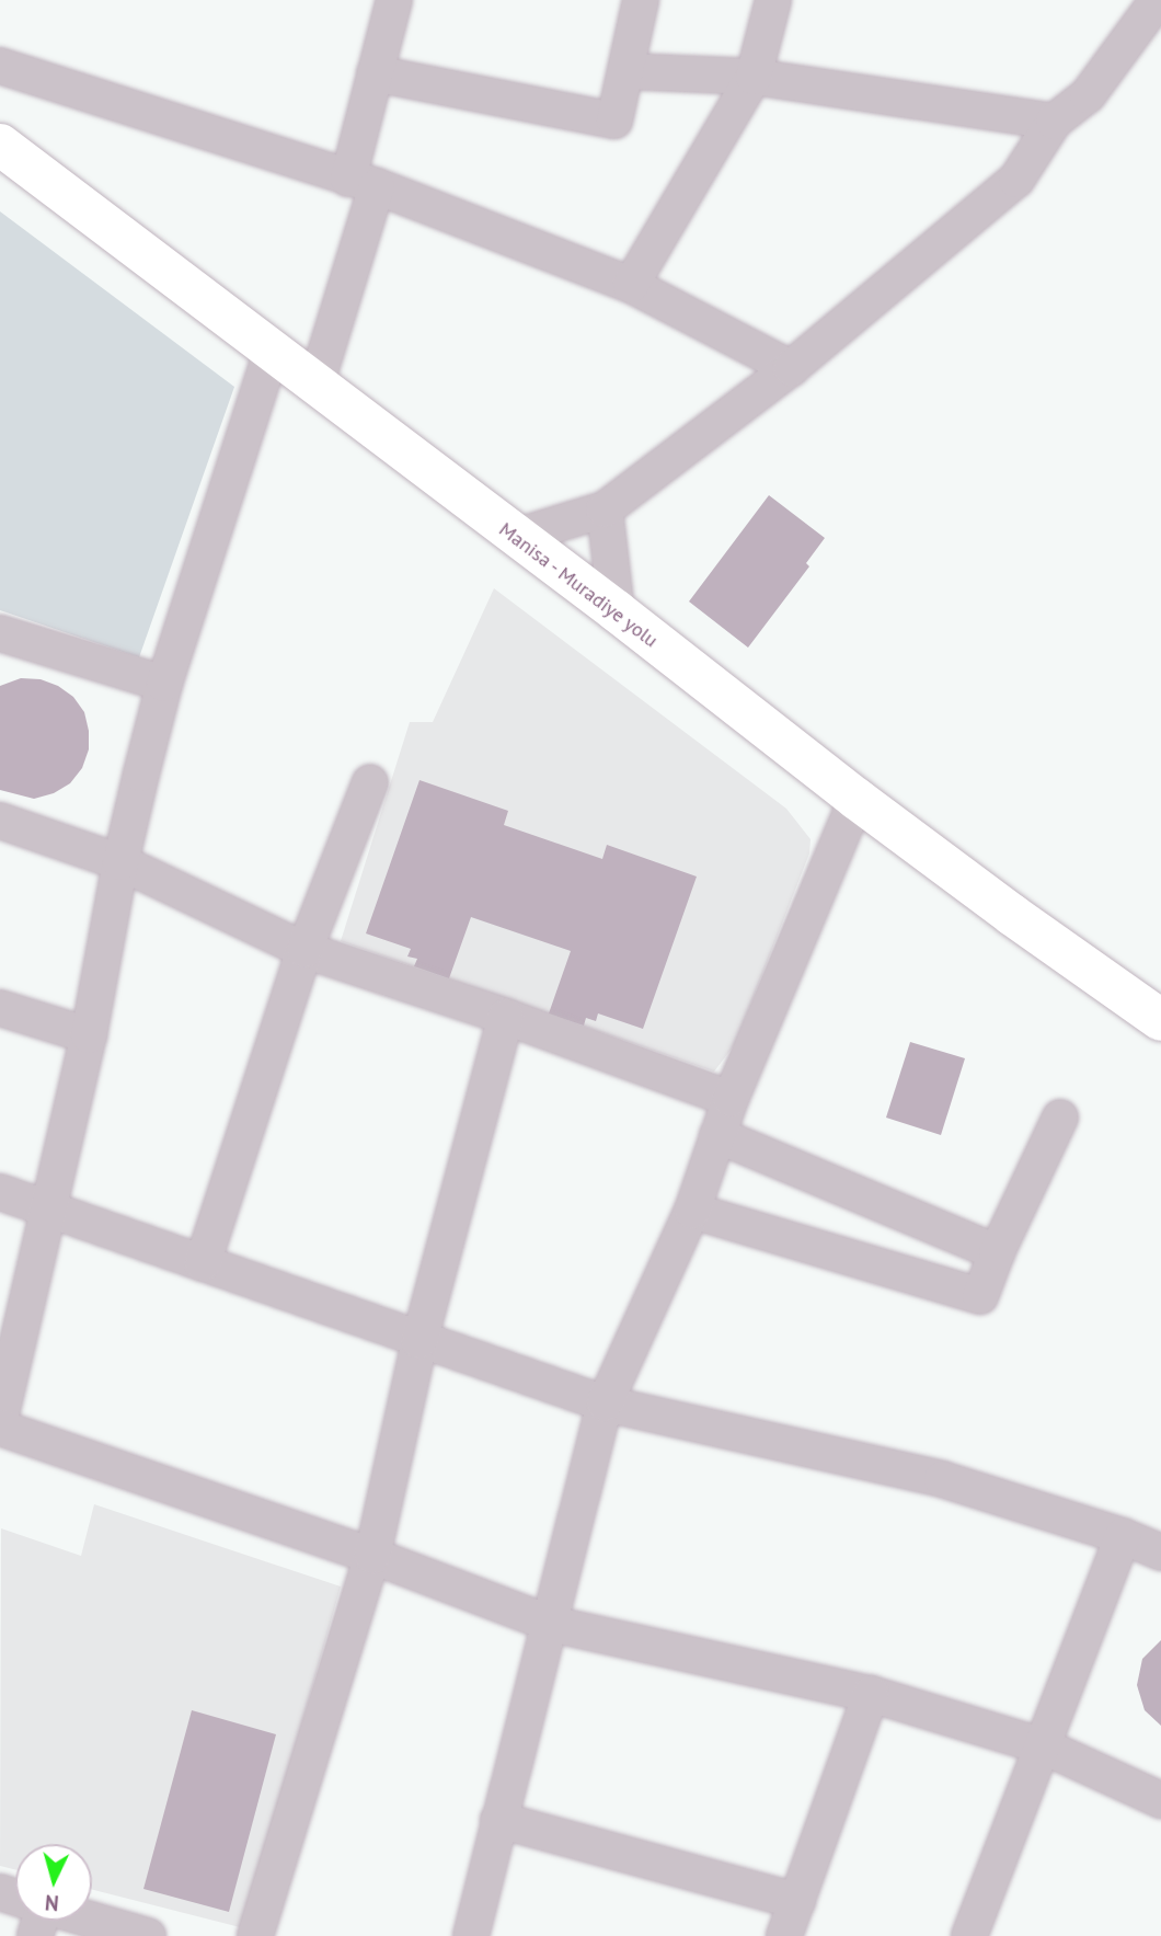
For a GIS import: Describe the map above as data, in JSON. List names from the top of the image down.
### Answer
{
  "streets": {
    "main road": ["Manisa - Muradiye yolu"]
  },
  "north": "bottom"
}
